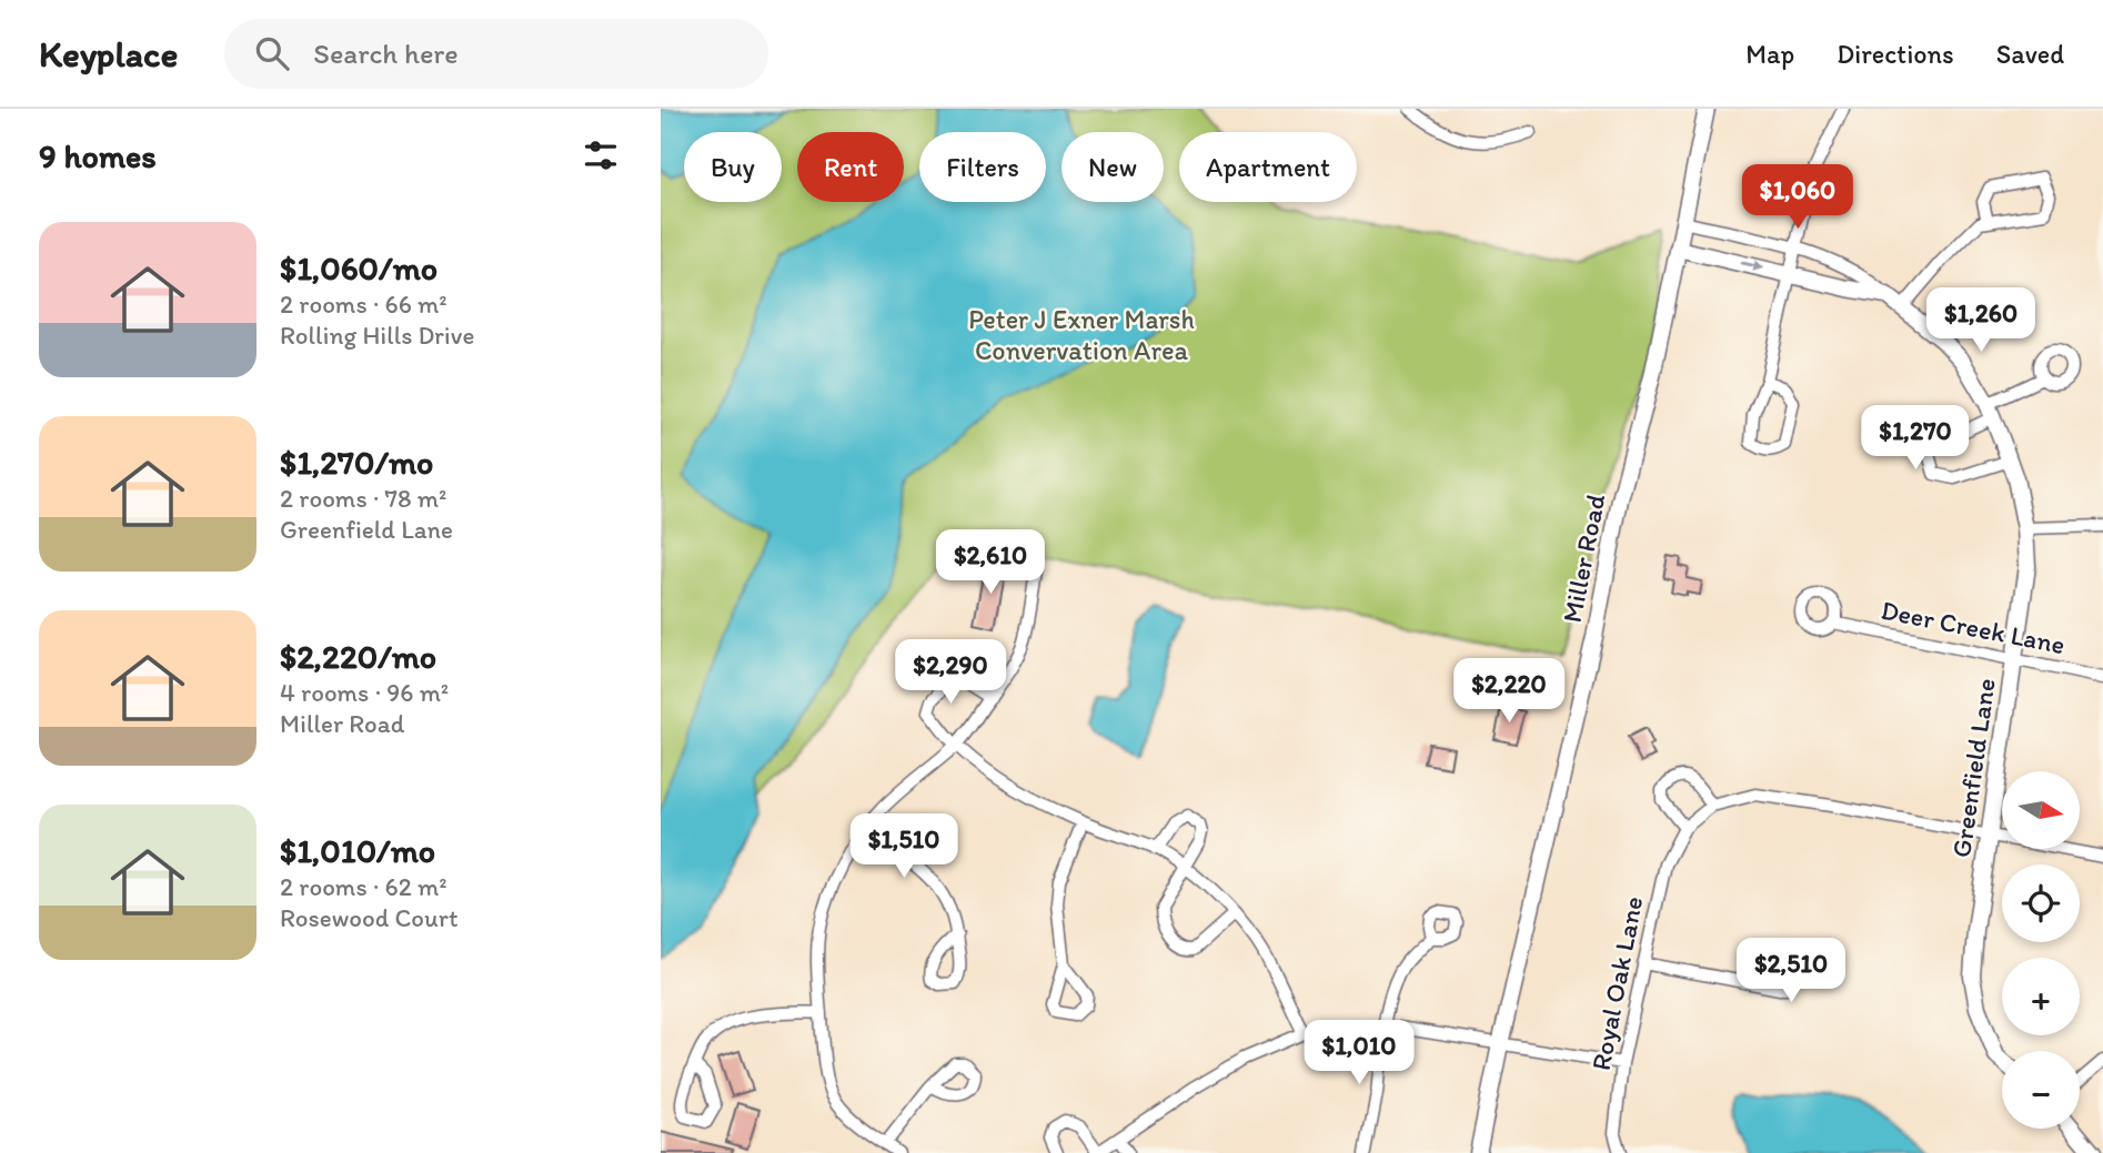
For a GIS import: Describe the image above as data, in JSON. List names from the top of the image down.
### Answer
{
  "streets": {
    "street": [
      "Miller Road",
      "Deer Creek Lane",
      "Greenfield Lane",
      "Royal Oak Lane"
    ]
  },
  "crossings": [
    ["Miller Road", "Greenfield Lane"],
    ["Deer Creek Lane", "Greenfield Lane"],
    ["Greenfield Lane", "Royal Oak Lane"]
  ],
  "parks": ["Peter J Exner Marsh Convervation Area"],
  "north": "right",
  "page": {
    "header": "Keyplace",
    "search": "Search here",
    "nav": ["Map", "Directions", "Saved"],
    "heading": "9 homes",
    "chip": [
      "Buy",
      "Rent",
      "Filters",
      "New",
      "Apartment"
    ],
    "price": [
      "$1,060",
      "$1,260",
      "$1,270",
      "$2,610",
      "$2,290",
      "$2,220",
      "$1,510",
      "$2,510",
      "$1,010"
    ],
    "list": [
      {
        "name": "$1,060/mo",
        "note": "2 rooms · 66 m² · Rolling Hills Drive"
      },
      {
        "name": "$1,270/mo",
        "note": "2 rooms · 78 m² · Greenfield Lane"
      },
      {
        "name": "$2,220/mo",
        "note": "4 rooms · 96 m² · Miller Road"
      },
      {
        "name": "$1,010/mo",
        "note": "2 rooms · 62 m² · Rosewood Court"
      }
    ],
    "map_buttons": ["+", "−"]
  }
}
